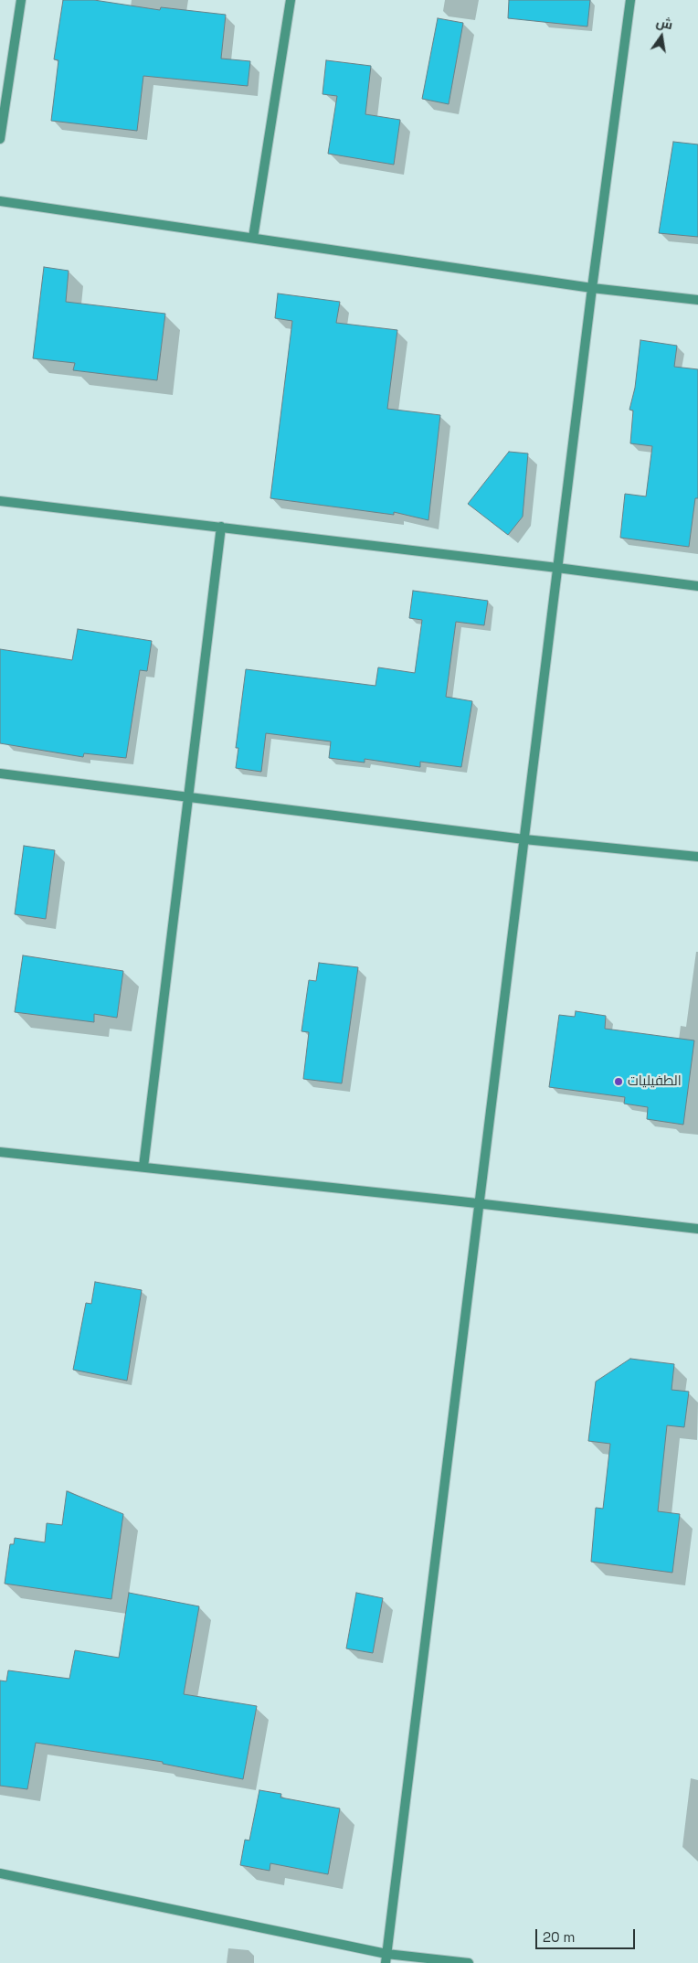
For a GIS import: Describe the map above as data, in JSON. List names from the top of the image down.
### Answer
{
  "places": ["الطفيليات"],
  "scale_bar": "20 m",
  "north": "top"
}
